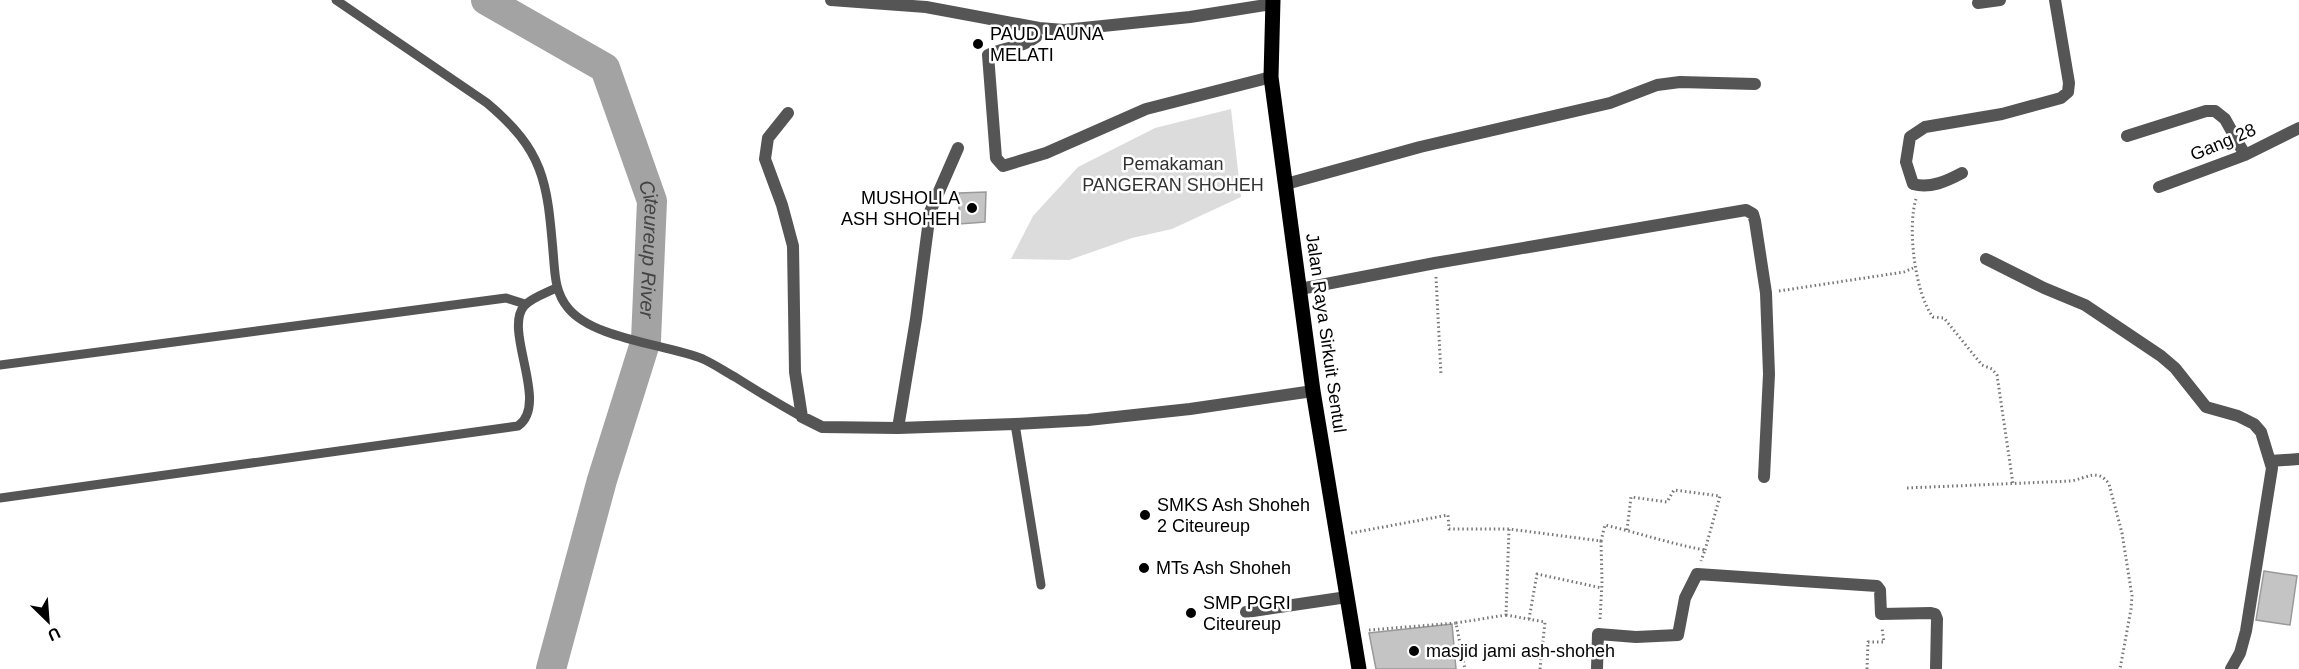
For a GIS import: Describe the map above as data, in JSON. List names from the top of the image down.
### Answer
{
  "streets": {
    "main road": ["Jalan Raya Sirkuit Sentul"],
    "street": ["Gang 28"]
  },
  "water": ["Citeureup River"],
  "parks": ["Pemakaman PANGERAN SHOHEH"],
  "places": [
    "PAUD LAUNA MELATI",
    "MUSHOLLA ASH SHOHEH",
    "SMKS Ash Shoheh 2 Citeureup",
    "MTs Ash Shoheh",
    "SMP PGRI Citeureup",
    "masjid jami ash-shoheh"
  ],
  "north": "bottom right"
}
